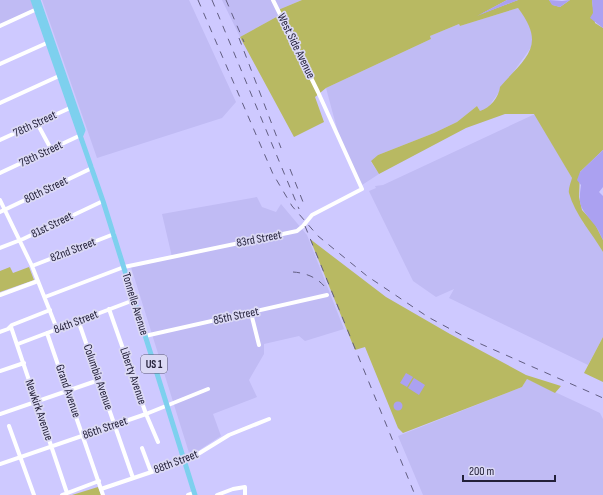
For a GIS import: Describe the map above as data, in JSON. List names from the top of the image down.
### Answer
{
  "streets": {
    "main road": ["Tonnelle Avenue", "US 1"],
    "street": [
      "West Side Avenue",
      "78th Street",
      "79th Street",
      "80th Street",
      "81st Street",
      "83rd Street",
      "82nd Street",
      "85th Street",
      "84th Street",
      "Liberty Avenue",
      "Columbia Avenue",
      "Grand Avenue",
      "Newkirk Avenue",
      "86th Street",
      "88th Street"
    ]
  },
  "crossings": [
    ["West Side Avenue", "83rd Street"],
    ["78th Street", "Tonnelle Avenue"],
    ["79th Street", "Tonnelle Avenue"],
    ["80th Street", "Tonnelle Avenue"],
    ["81st Street", "Tonnelle Avenue"],
    ["83rd Street", "Tonnelle Avenue"],
    ["82nd Street", "Tonnelle Avenue"],
    ["Tonnelle Avenue", "85th Street"],
    ["Tonnelle Avenue", "84th Street"],
    ["Tonnelle Avenue", "86th Street"],
    ["Tonnelle Avenue", "88th Street"],
    ["84th Street", "Liberty Avenue"],
    ["84th Street", "Columbia Avenue"],
    ["84th Street", "Grand Avenue"],
    ["84th Street", "Newkirk Avenue"],
    ["Liberty Avenue", "86th Street"],
    ["Columbia Avenue", "86th Street"],
    ["Columbia Avenue", "88th Street"],
    ["Grand Avenue", "86th Street"],
    ["Grand Avenue", "88th Street"],
    ["Newkirk Avenue", "86th Street"]
  ],
  "scale_bar": "200 m"
}
